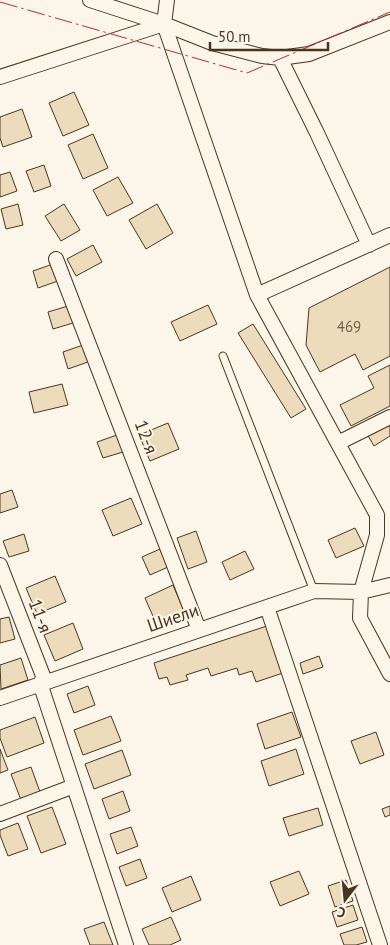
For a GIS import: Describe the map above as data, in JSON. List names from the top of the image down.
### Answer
{
  "streets": {
    "street": ["12-я", "11-я", "Шиели"]
  },
  "crossings": [
    ["12-я", "Шиели"],
    ["11-я", "Шиели"]
  ],
  "house_numbers": ["469"],
  "scale_bar": "50 m",
  "north": "bottom"
}
